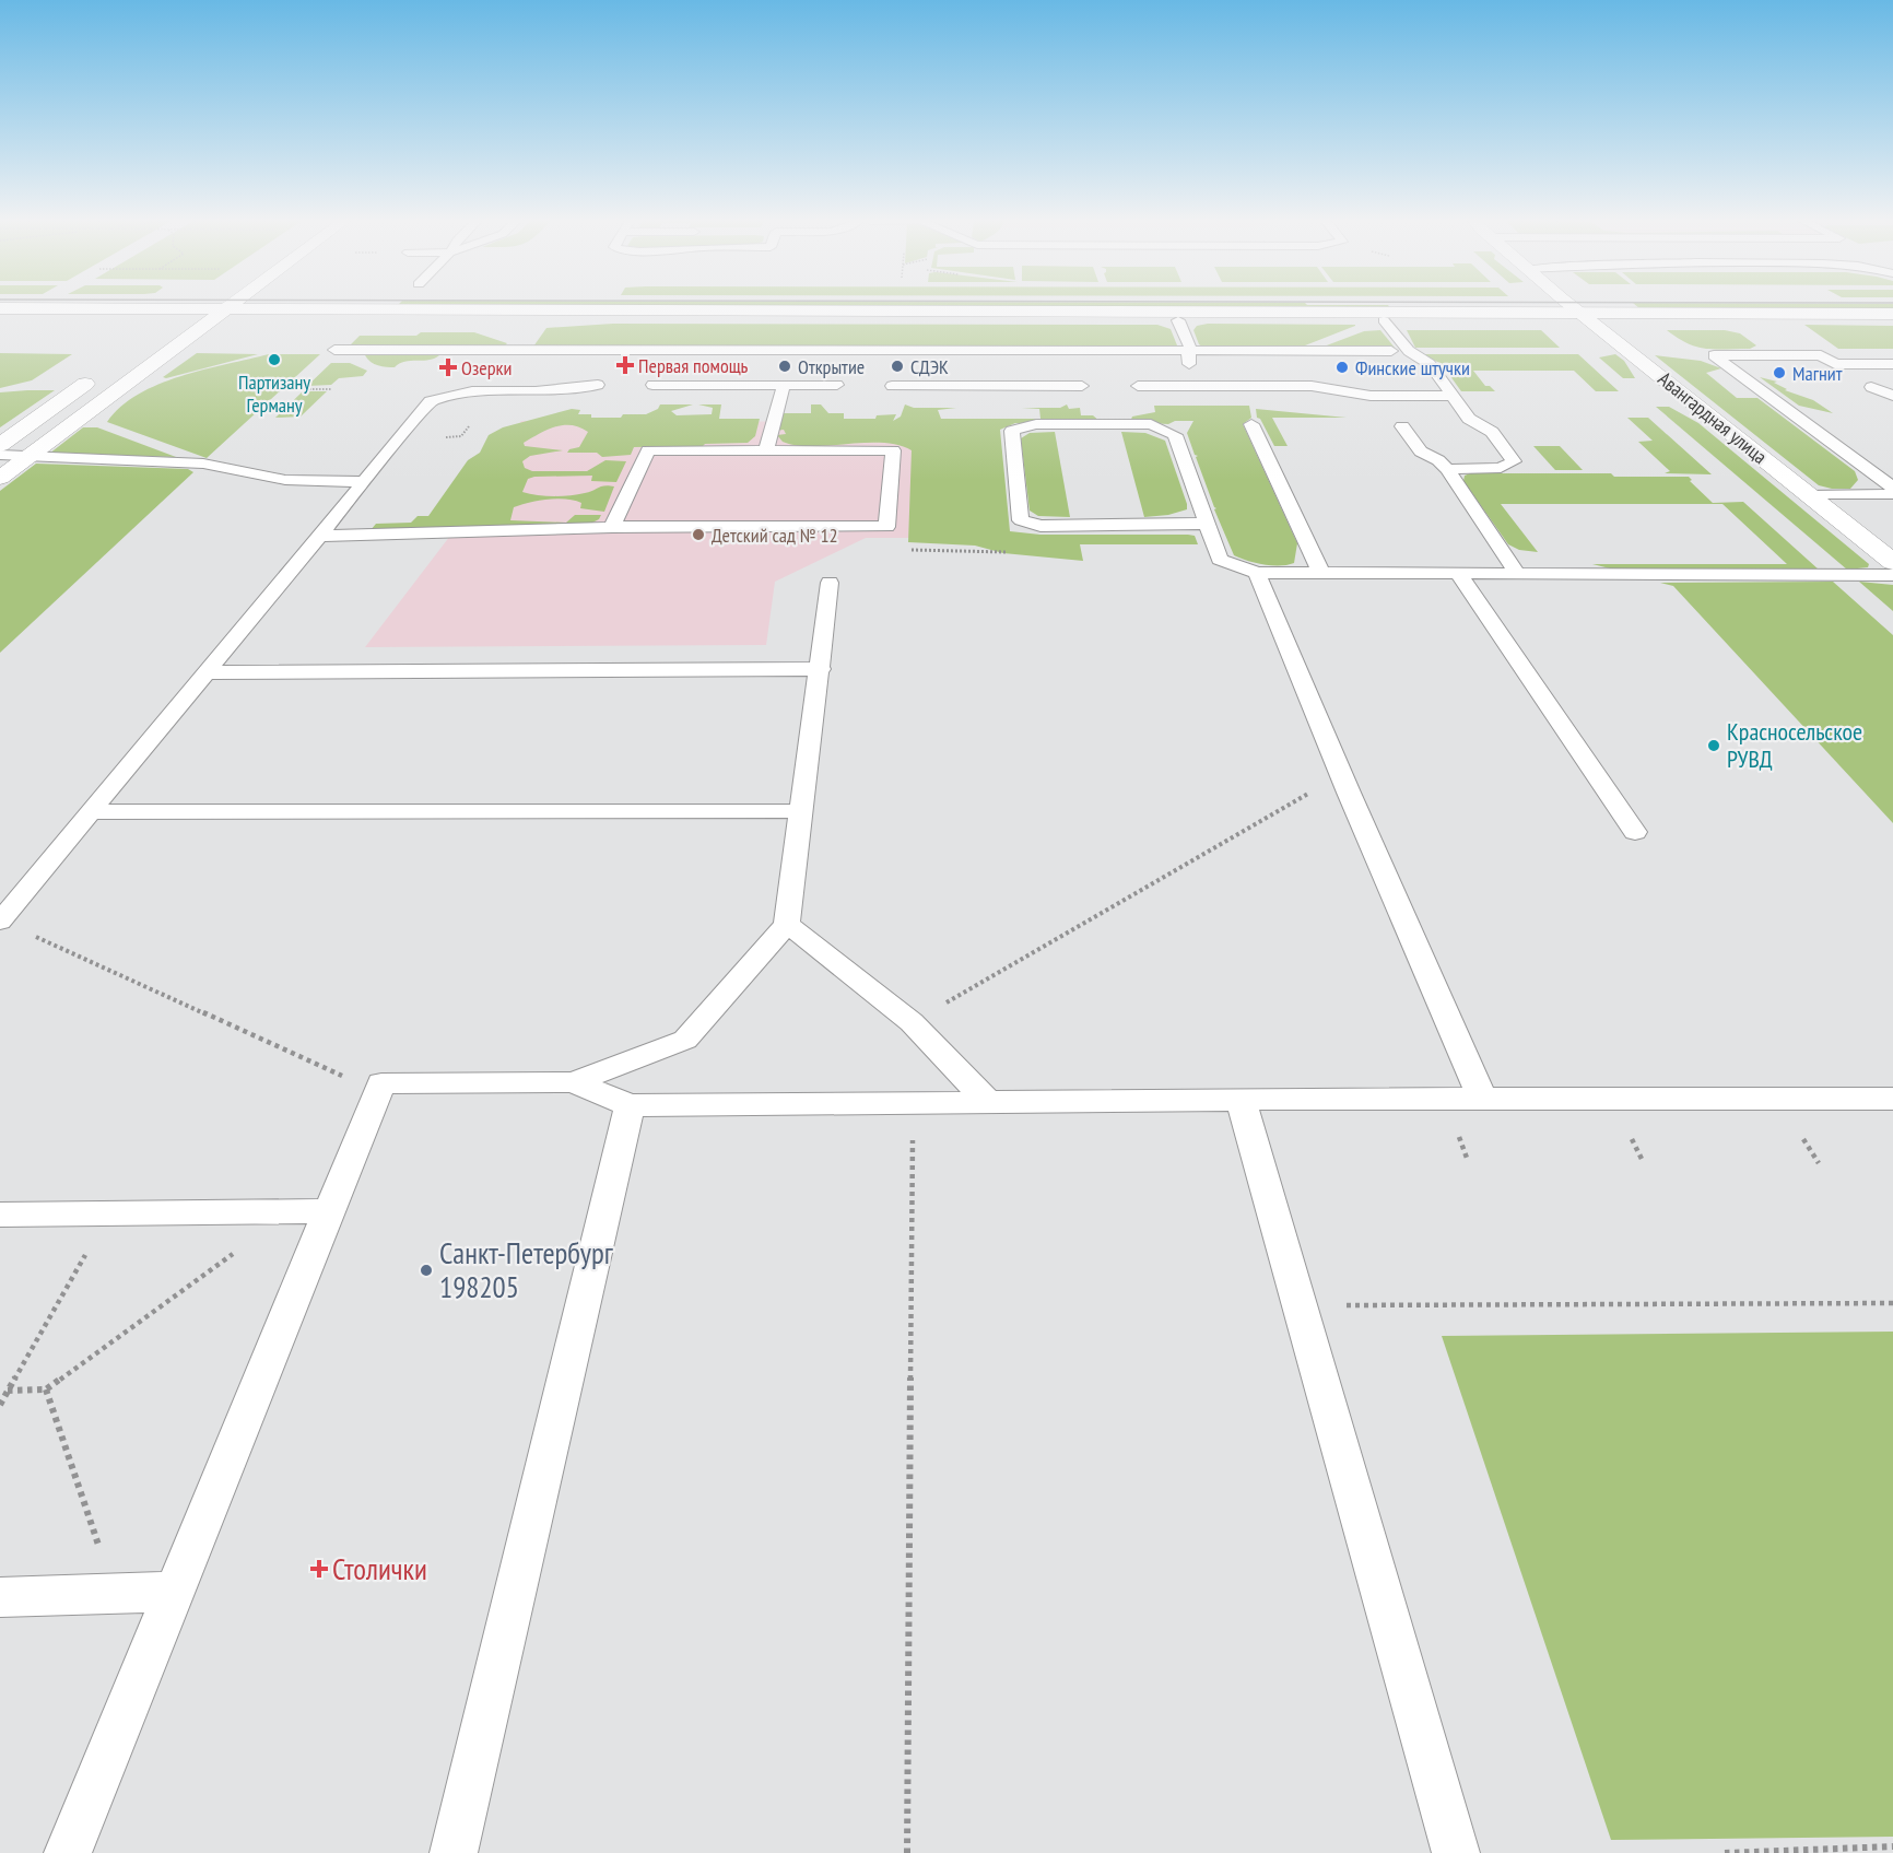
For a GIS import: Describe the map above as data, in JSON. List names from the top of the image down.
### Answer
{
  "streets": {
    "main road": ["Авангардная улица"]
  },
  "places": {
    "other": [
      "Партизану Герману",
      "Открытие",
      "СДЭК",
      "Финские штучки",
      "Магнит",
      "Детский сад № 12",
      "Красносельское РУВД",
      "Санкт-Петербург 198205"
    ],
    "health": ["Первая помощь", "Озерки", "Столички"]
  }
}
